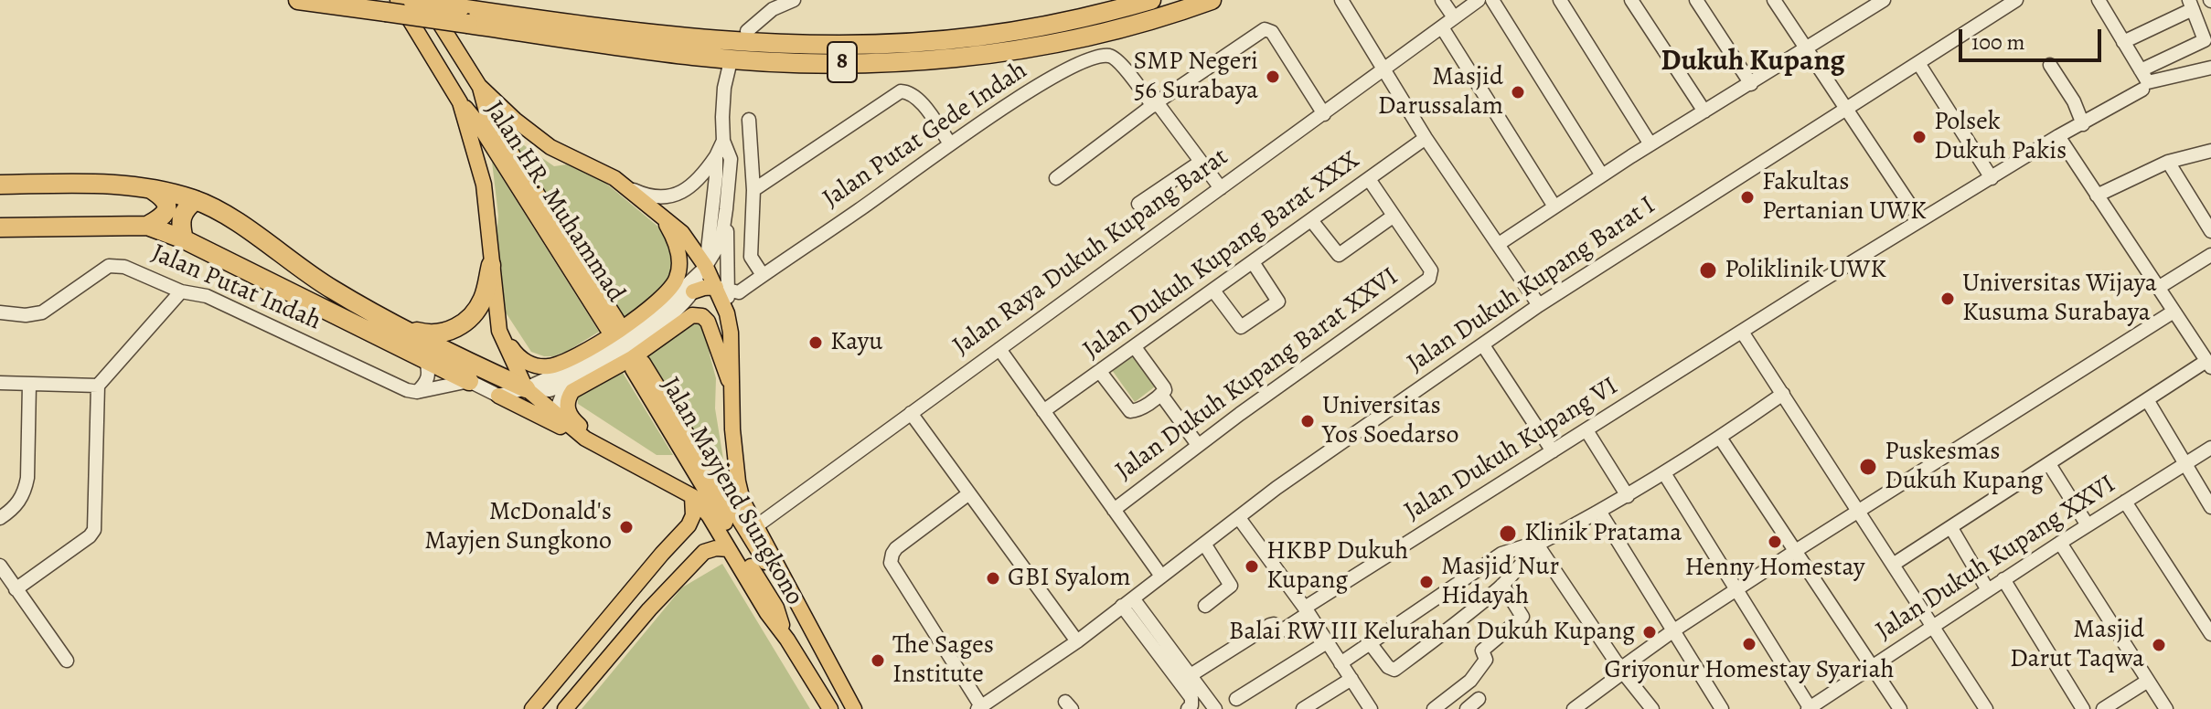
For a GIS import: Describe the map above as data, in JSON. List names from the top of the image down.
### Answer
{
  "streets": {
    "highway": ["8"],
    "main road": ["Jalan HR. Muhammad", "Jalan Mayjend Sungkono"],
    "street": [
      "Jalan Putat Gede Indah",
      "Jalan Raya Dukuh Kupang Barat",
      "Jalan Dukuh Kupang Barat XXX",
      "Jalan Dukuh Kupang Barat I",
      "Jalan Putat Indah",
      "Jalan Dukuh Kupang Barat XXVI",
      "Jalan Dukuh Kupang VI",
      "Jalan Dukuh Kupang XXVI"
    ]
  },
  "crossings": [
    ["Jalan Putat Gede Indah", "Jalan Raya Dukuh Kupang Barat"]
  ],
  "districts": ["Dukuh Kupang"],
  "places": [
    "SMP Negeri 56 Surabaya",
    "Masjid Darussalam",
    "Polsek Dukuh Pakis",
    "Fakultas Pertanian UWK",
    "Poliklinik UWK",
    "Universitas Wijaya Kusuma Surabaya",
    "Kayu",
    "Universitas Yos Soedarso",
    "Puskesmas Dukuh Kupang",
    "McDonald's Mayjen Sungkono",
    "Klinik Pratama",
    "Henny Homestay",
    "HKBP Dukuh Kupang",
    "GBI Syalom",
    "Masjid Nur Hidayah",
    "Balai RW III Kelurahan Dukuh Kupang",
    "Griyonur Homestay Syariah",
    "Masjid Darut Taqwa",
    "The Sages Institute"
  ],
  "scale_bar": "100 m"
}
